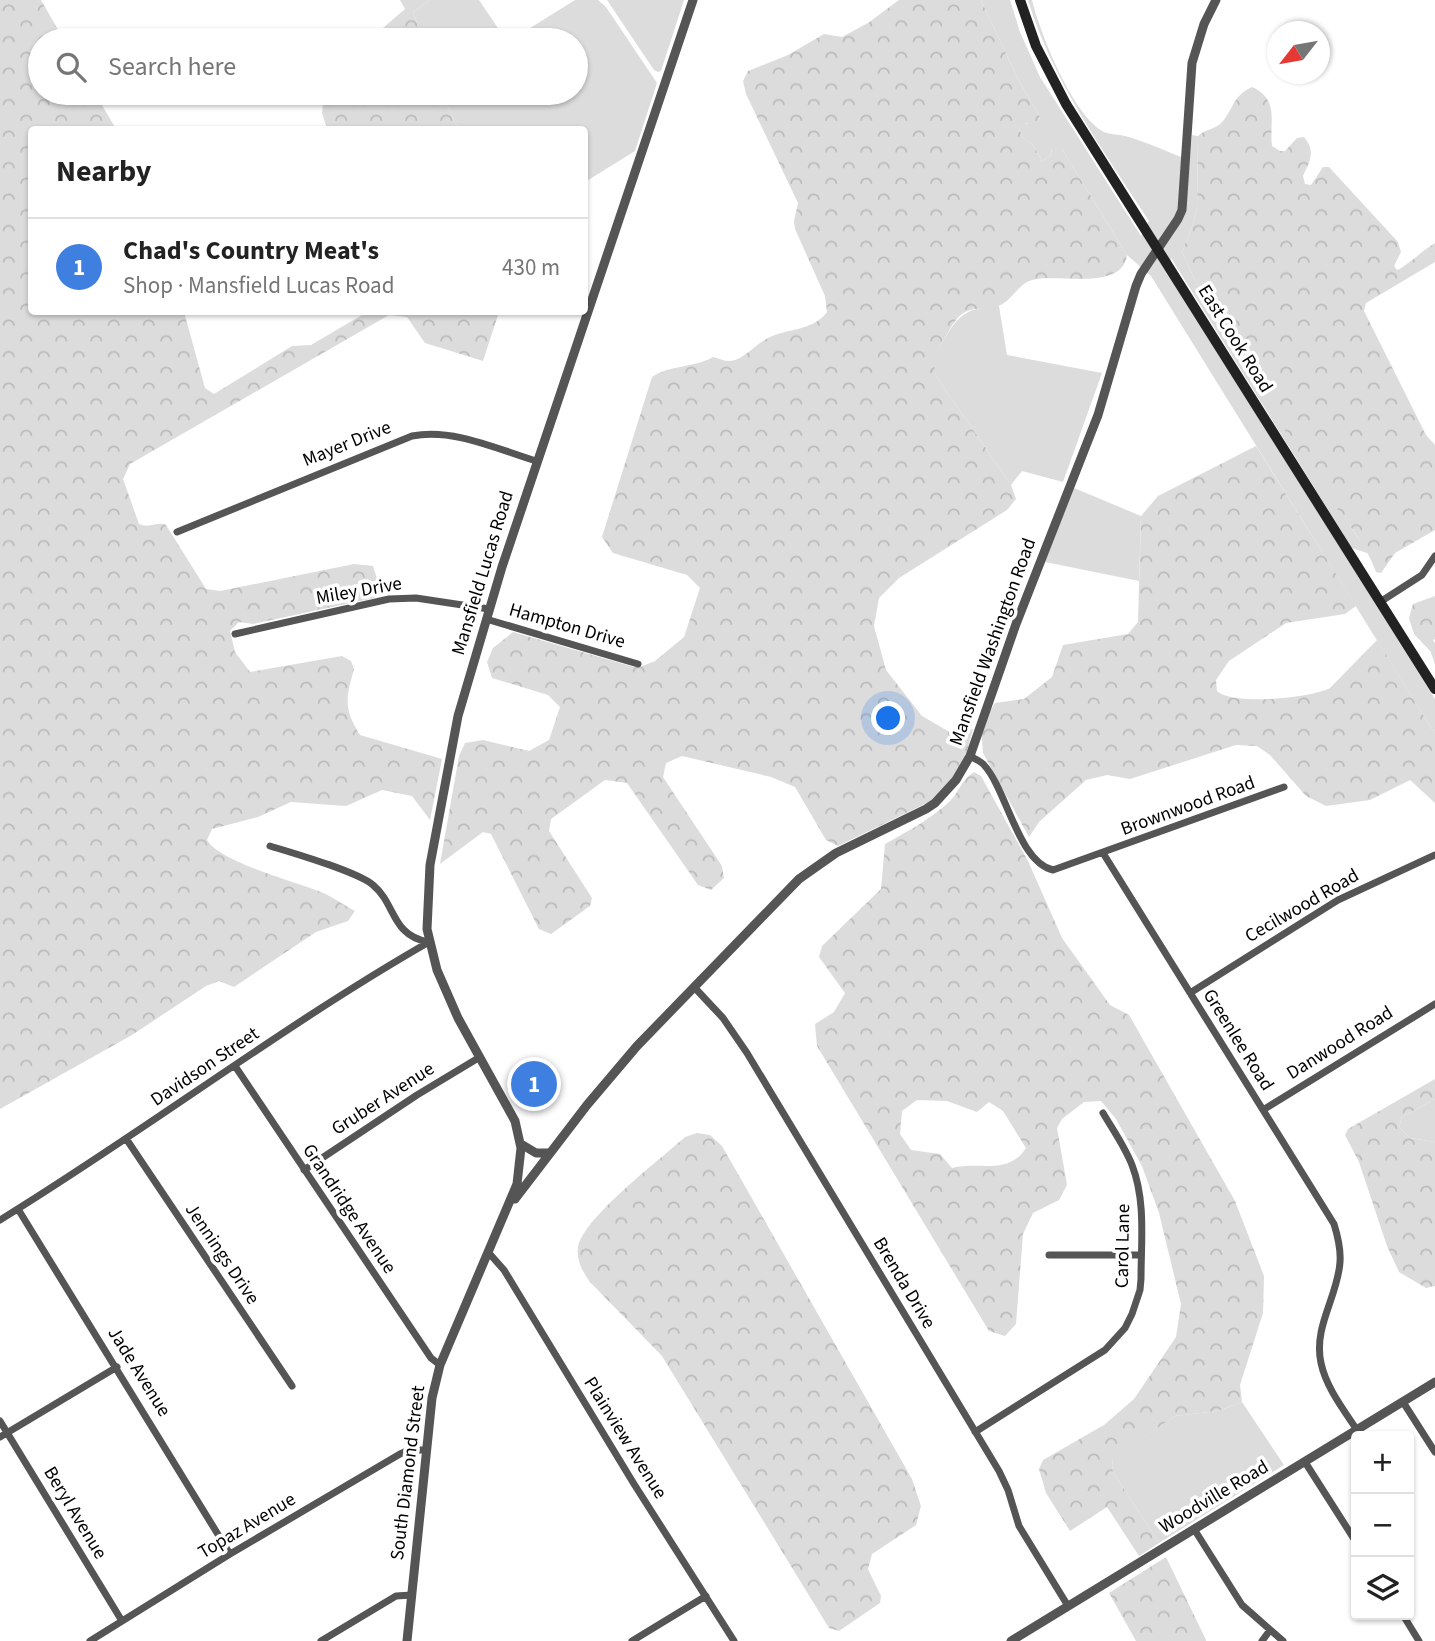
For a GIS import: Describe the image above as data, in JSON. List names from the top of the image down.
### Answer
{
  "streets": {
    "main road": ["East Cook Road"],
    "street": [
      "Mayer Drive",
      "Mansfield Lucas Road",
      "Miley Drive",
      "Hampton Drive",
      "Mansfield Washington Road",
      "Brownwood Road",
      "Cecilwood Road",
      "Greenlee Road",
      "Danwood Road",
      "Davidson Street",
      "Gruber Avenue",
      "Grandridge Avenue",
      "Carol Lane",
      "Jennings Drive",
      "Brenda Drive",
      "Jade Avenue",
      "Plainview Avenue",
      "South Diamond Street",
      "Woodville Road",
      "Beryl Avenue",
      "Topaz Avenue"
    ]
  },
  "crossings": [
    ["East Cook Road", "Mansfield Washington Road"],
    ["Mayer Drive", "Mansfield Lucas Road"],
    ["Mansfield Lucas Road", "Miley Drive"],
    ["Mansfield Lucas Road", "Hampton Drive"],
    ["Mansfield Lucas Road", "Davidson Street"],
    ["Mansfield Lucas Road", "Gruber Avenue"],
    ["Mansfield Lucas Road", "South Diamond Street"],
    ["Mansfield Washington Road", "Brenda Drive"],
    ["Mansfield Washington Road", "South Diamond Street"],
    ["Brownwood Road", "Greenlee Road"],
    ["Cecilwood Road", "Greenlee Road"],
    ["Greenlee Road", "Danwood Road"],
    ["Greenlee Road", "Woodville Road"],
    ["Davidson Street", "Grandridge Avenue"],
    ["Davidson Street", "Jennings Drive"],
    ["Davidson Street", "Jade Avenue"],
    ["Gruber Avenue", "Grandridge Avenue"],
    ["Grandridge Avenue", "South Diamond Street"],
    ["Carol Lane", "Brenda Drive"],
    ["Brenda Drive", "Woodville Road"],
    ["Jade Avenue", "Topaz Avenue"],
    ["Plainview Avenue", "South Diamond Street"],
    ["South Diamond Street", "Topaz Avenue"],
    ["Beryl Avenue", "Topaz Avenue"]
  ],
  "north": "bottom left",
  "page": {
    "search": "Search here",
    "heading": "Nearby",
    "list": [
      {
        "mark": "1",
        "name": "Chad's Country Meat's",
        "note": "Shop · Mansfield Lucas Road",
        "value": "430 m"
      }
    ],
    "pins": "1",
    "map_buttons": ["+", "−"]
  }
}
